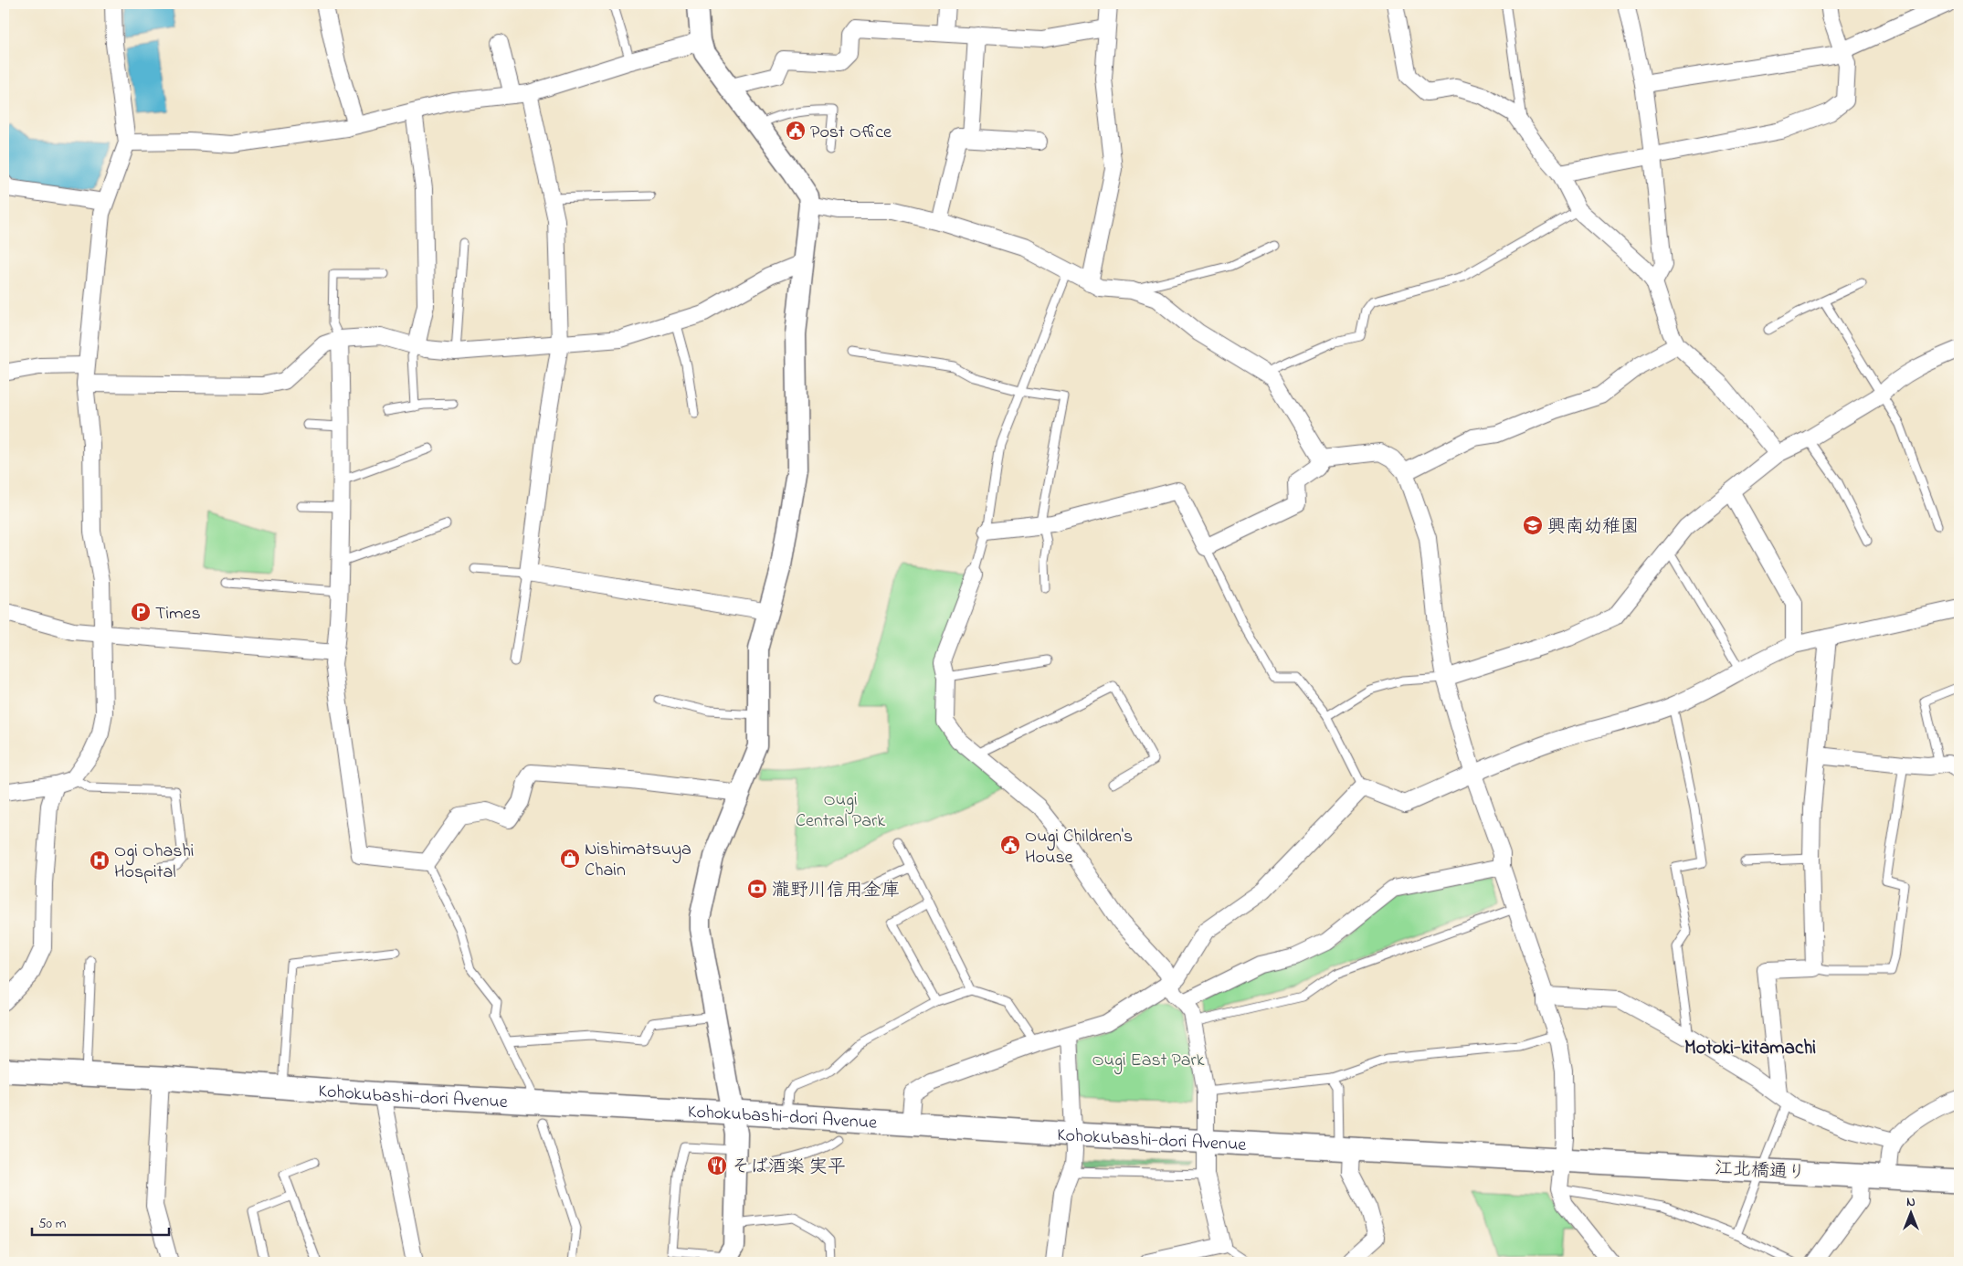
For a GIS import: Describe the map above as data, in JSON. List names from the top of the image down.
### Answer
{
  "streets": {
    "main road": ["Kohokubashi-dori Avenue", "江北橋通り"]
  },
  "crossings": [
    ["Kohokubashi-dori Avenue", "江北橋通り"]
  ],
  "districts": ["Motoki-kitamachi"],
  "parks": ["Ougi Central Park", "Ougi East Park"],
  "places": {
    "public building": ["Post Office", "Ougi Children's House"],
    "school or university": ["興南幼稚園"],
    "parking": ["Times"],
    "shop": ["Nishimatsuya Chain"],
    "hospital": ["Ogi Ohashi Hospital"],
    "bank": ["瀧野川信用金庫"],
    "restaurant": ["そば酒楽 実平"]
  },
  "scale_bar": "50 m",
  "north": "top"
}
